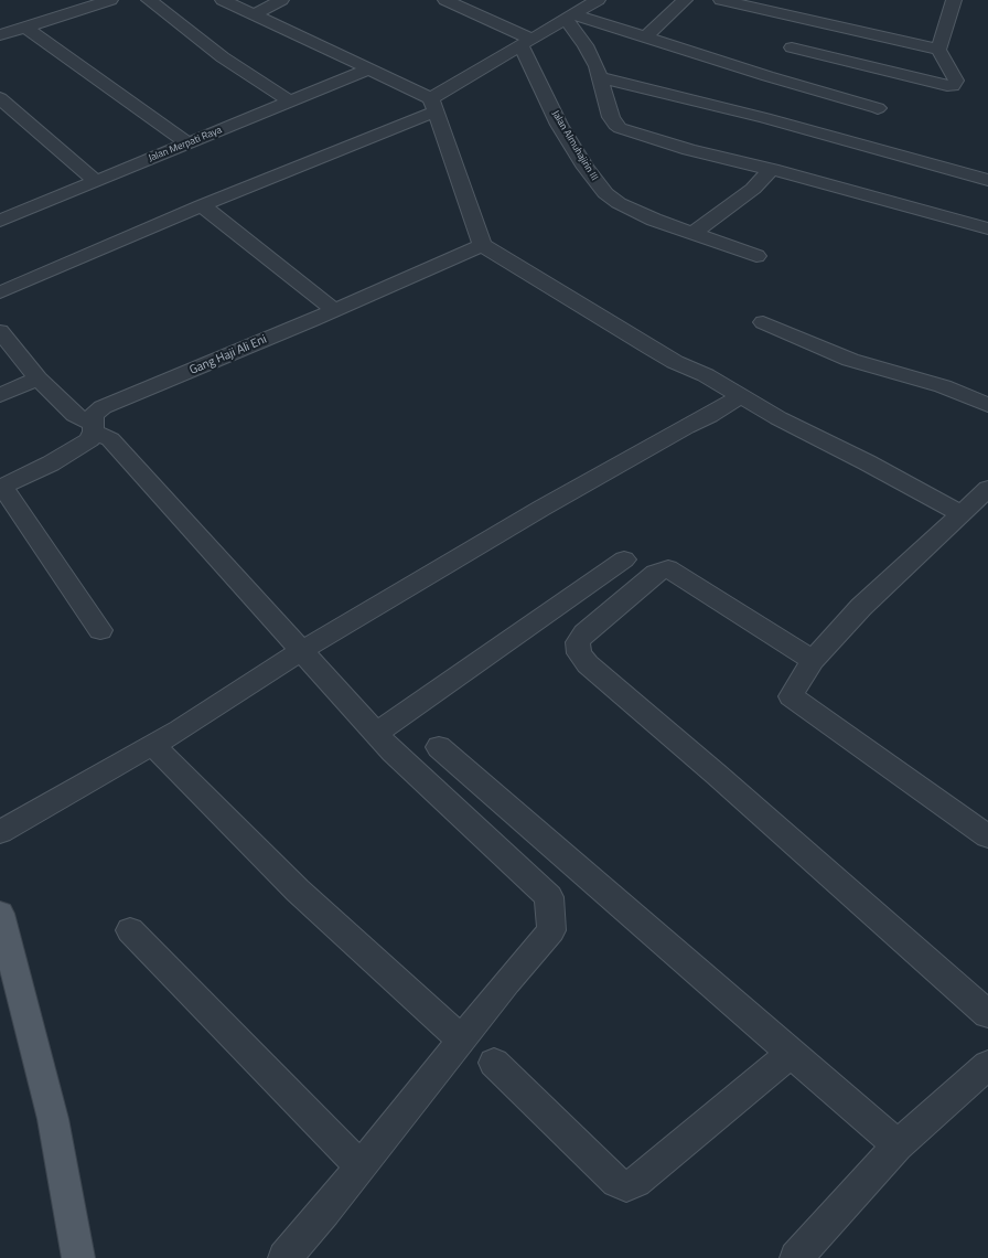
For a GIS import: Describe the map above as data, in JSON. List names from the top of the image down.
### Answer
{
  "streets": {
    "street": ["Jalan Merpati Raya", "Jalan Almuhajirin III", "Gang Haji Ali Eni"]
  }
}
